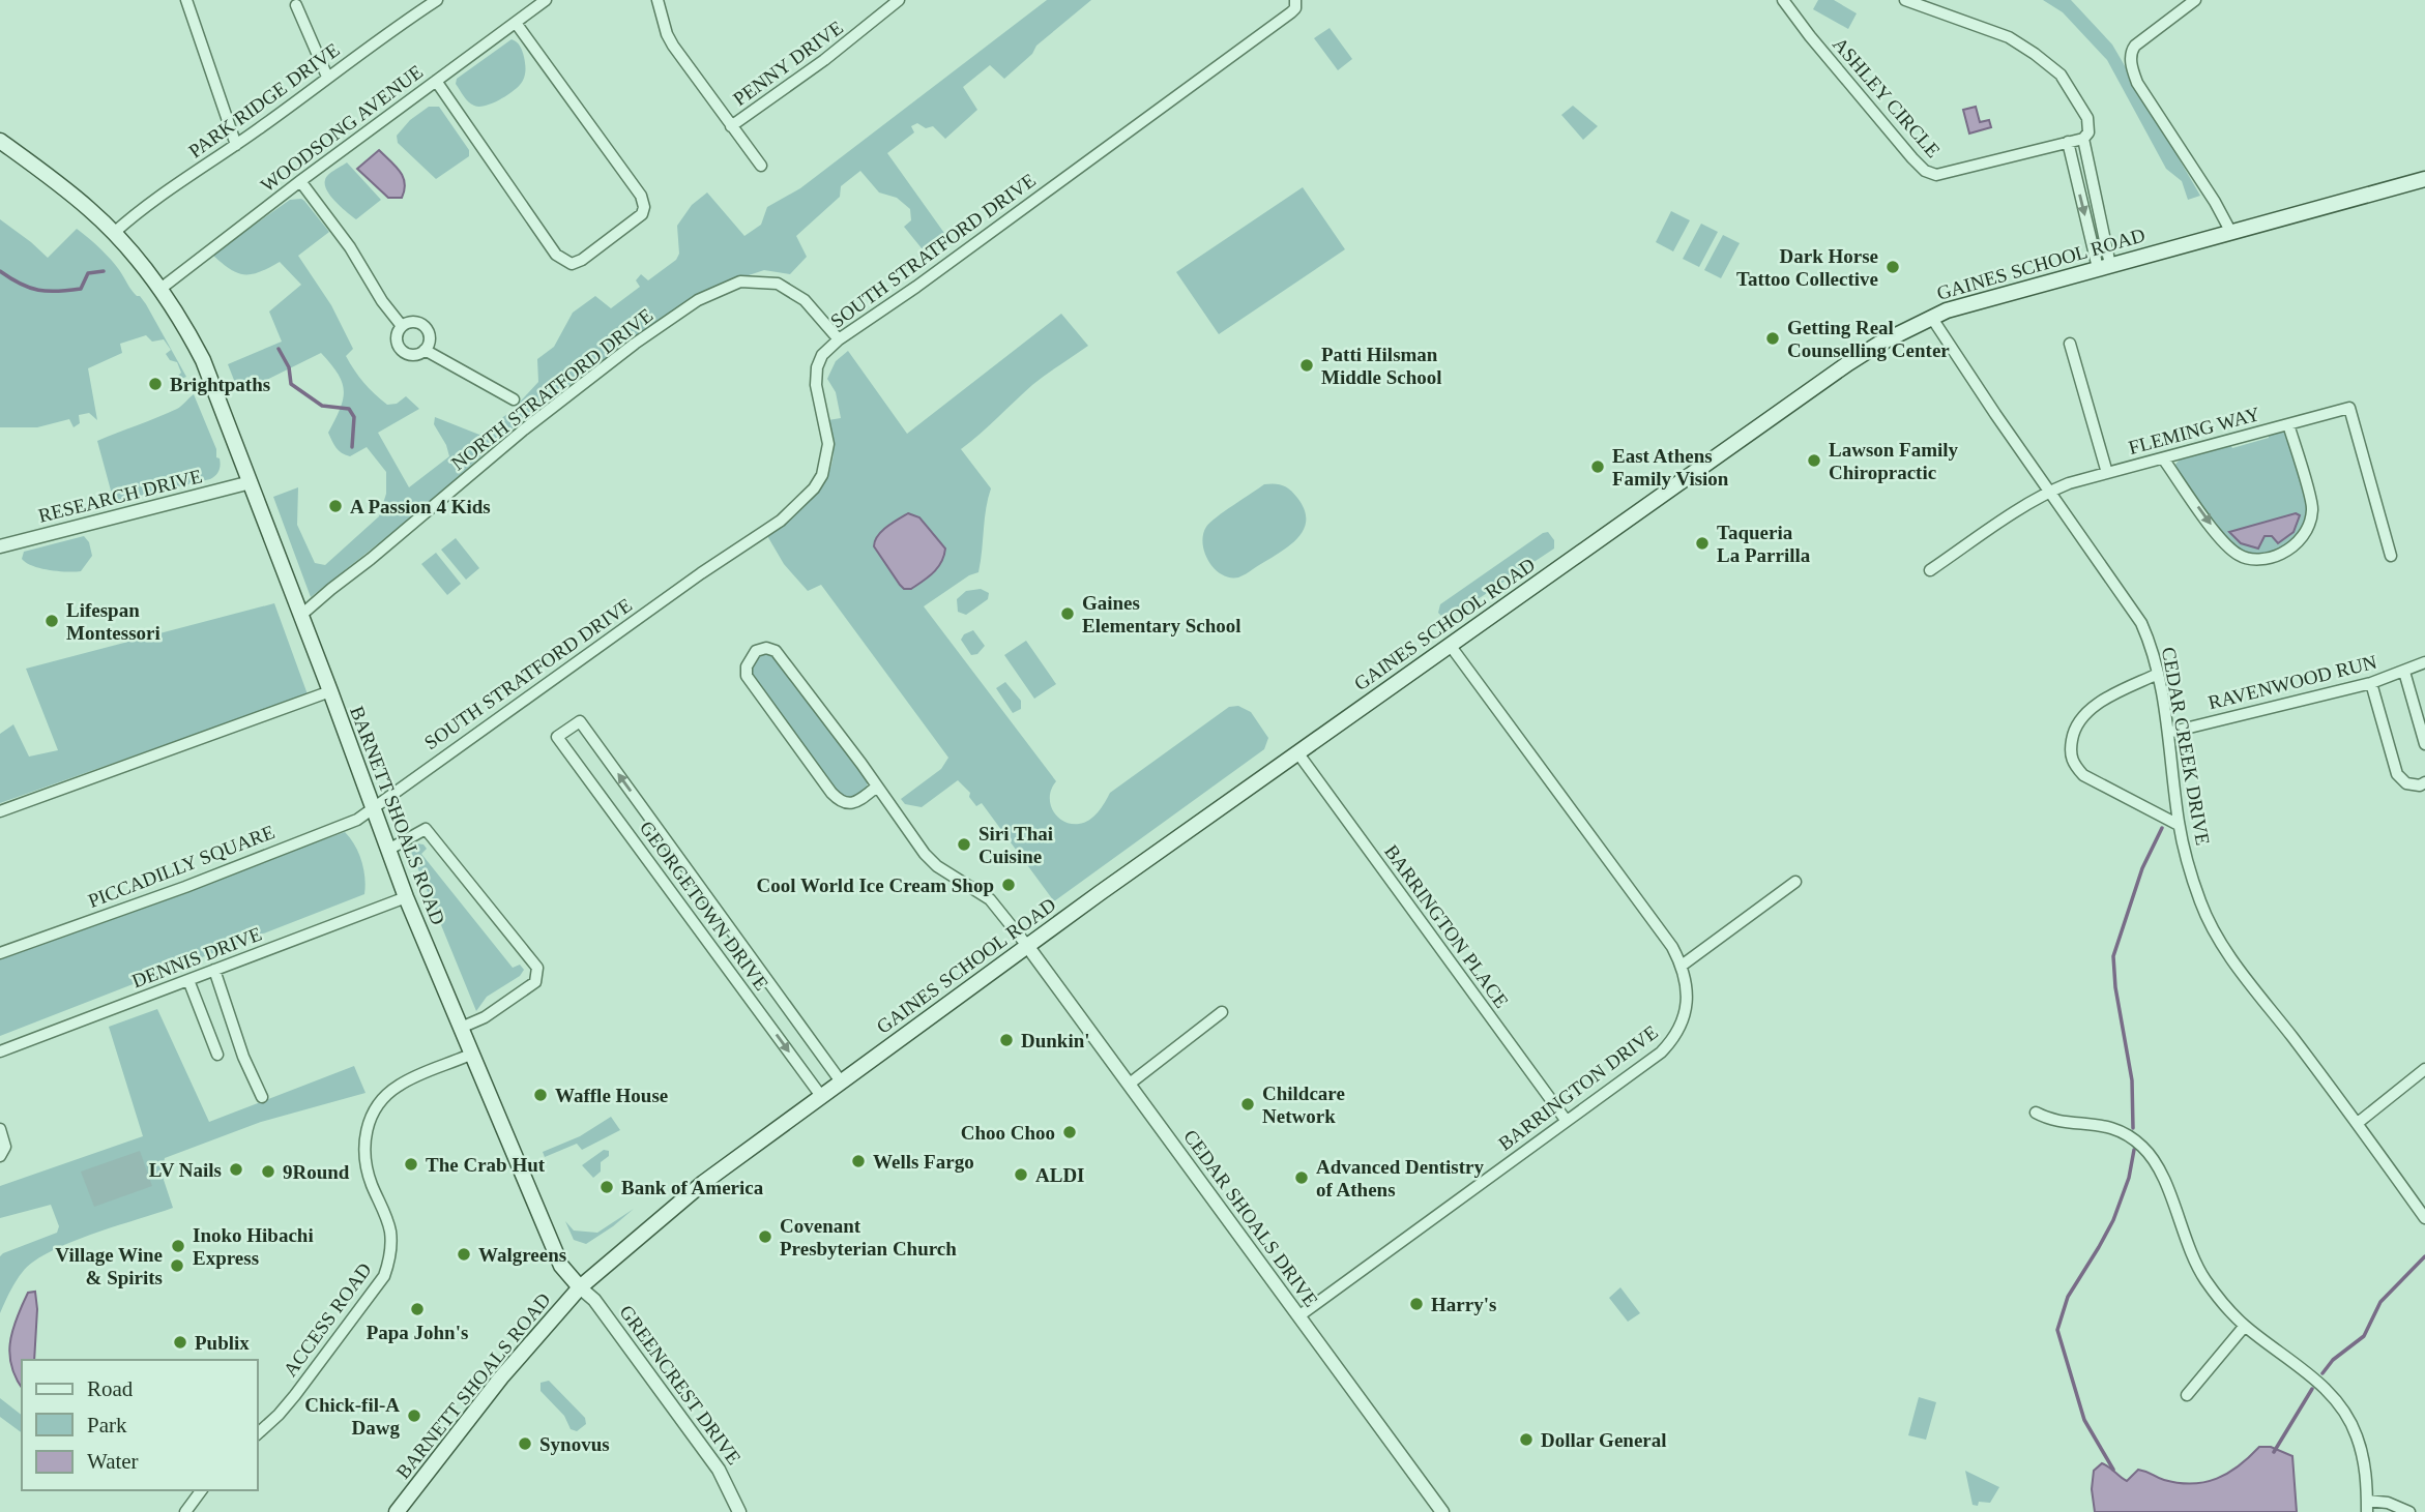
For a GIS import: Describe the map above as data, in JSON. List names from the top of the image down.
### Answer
{
  "streets": {
    "main road": ["GAINES SCHOOL ROAD", "BARNETT SHOALS ROAD"],
    "street": [
      "PENNY DRIVE",
      "ASHLEY CIRCLE",
      "PARK RIDGE DRIVE",
      "WOODSONG AVENUE",
      "SOUTH STRATFORD DRIVE",
      "NORTH STRATFORD DRIVE",
      "FLEMING WAY",
      "RESEARCH DRIVE",
      "RAVENWOOD RUN",
      "CEDAR CREEK DRIVE",
      "PICCADILLY SQUARE",
      "GEORGETOWN DRIVE",
      "BARRINGTON PLACE",
      "DENNIS DRIVE",
      "BARRINGTON DRIVE",
      "CEDAR SHOALS DRIVE",
      "ACCESS ROAD",
      "GREENCREST DRIVE"
    ]
  },
  "crossings": [
    ["PARK RIDGE DRIVE", "BARNETT SHOALS ROAD"],
    ["WOODSONG AVENUE", "BARNETT SHOALS ROAD"],
    ["SOUTH STRATFORD DRIVE", "NORTH STRATFORD DRIVE"],
    ["SOUTH STRATFORD DRIVE", "BARNETT SHOALS ROAD"],
    ["SOUTH STRATFORD DRIVE", "PICCADILLY SQUARE"],
    ["GAINES SCHOOL ROAD", "CEDAR CREEK DRIVE"],
    ["GAINES SCHOOL ROAD", "BARNETT SHOALS ROAD"],
    ["GAINES SCHOOL ROAD", "GEORGETOWN DRIVE"],
    ["GAINES SCHOOL ROAD", "BARRINGTON PLACE"],
    ["GAINES SCHOOL ROAD", "BARRINGTON DRIVE"],
    ["GAINES SCHOOL ROAD", "CEDAR SHOALS DRIVE"],
    ["GAINES SCHOOL ROAD", "GREENCREST DRIVE"],
    ["NORTH STRATFORD DRIVE", "BARNETT SHOALS ROAD"],
    ["FLEMING WAY", "CEDAR CREEK DRIVE"],
    ["RESEARCH DRIVE", "BARNETT SHOALS ROAD"],
    ["RAVENWOOD RUN", "CEDAR CREEK DRIVE"],
    ["BARNETT SHOALS ROAD", "PICCADILLY SQUARE"],
    ["BARNETT SHOALS ROAD", "DENNIS DRIVE"],
    ["BARNETT SHOALS ROAD", "ACCESS ROAD"],
    ["BARNETT SHOALS ROAD", "GREENCREST DRIVE"],
    ["BARRINGTON PLACE", "BARRINGTON DRIVE"],
    ["BARRINGTON DRIVE", "CEDAR SHOALS DRIVE"]
  ],
  "places": [
    "Dark Horse Tattoo Collective",
    "Getting Real Counselling Center",
    "Patti Hilsman Middle School",
    "Brightpaths",
    "Lawson Family Chiropractic",
    "East Athens Family Vision",
    "A Passion 4 Kids",
    "Taqueria La Parrilla",
    "Gaines Elementary School",
    "Lifespan Montessori",
    "Siri Thai Cuisine",
    "Cool World Ice Cream Shop",
    "Dunkin'",
    "Waffle House",
    "Childcare Network",
    "Choo Choo",
    "Wells Fargo",
    "The Crab Hut",
    "LV Nails",
    "9Round",
    "ALDI",
    "Advanced Dentistry of Athens",
    "Bank of America",
    "Covenant Presbyterian Church",
    "Inoko Hibachi Express",
    "Walgreens",
    "Village Wine & Spirits",
    "Harry's",
    "Papa John's",
    "Publix",
    "Chick-fil-A Dawg",
    "Dollar General",
    "Synovus"
  ],
  "legend": ["Road", "Park", "Water"]
}
